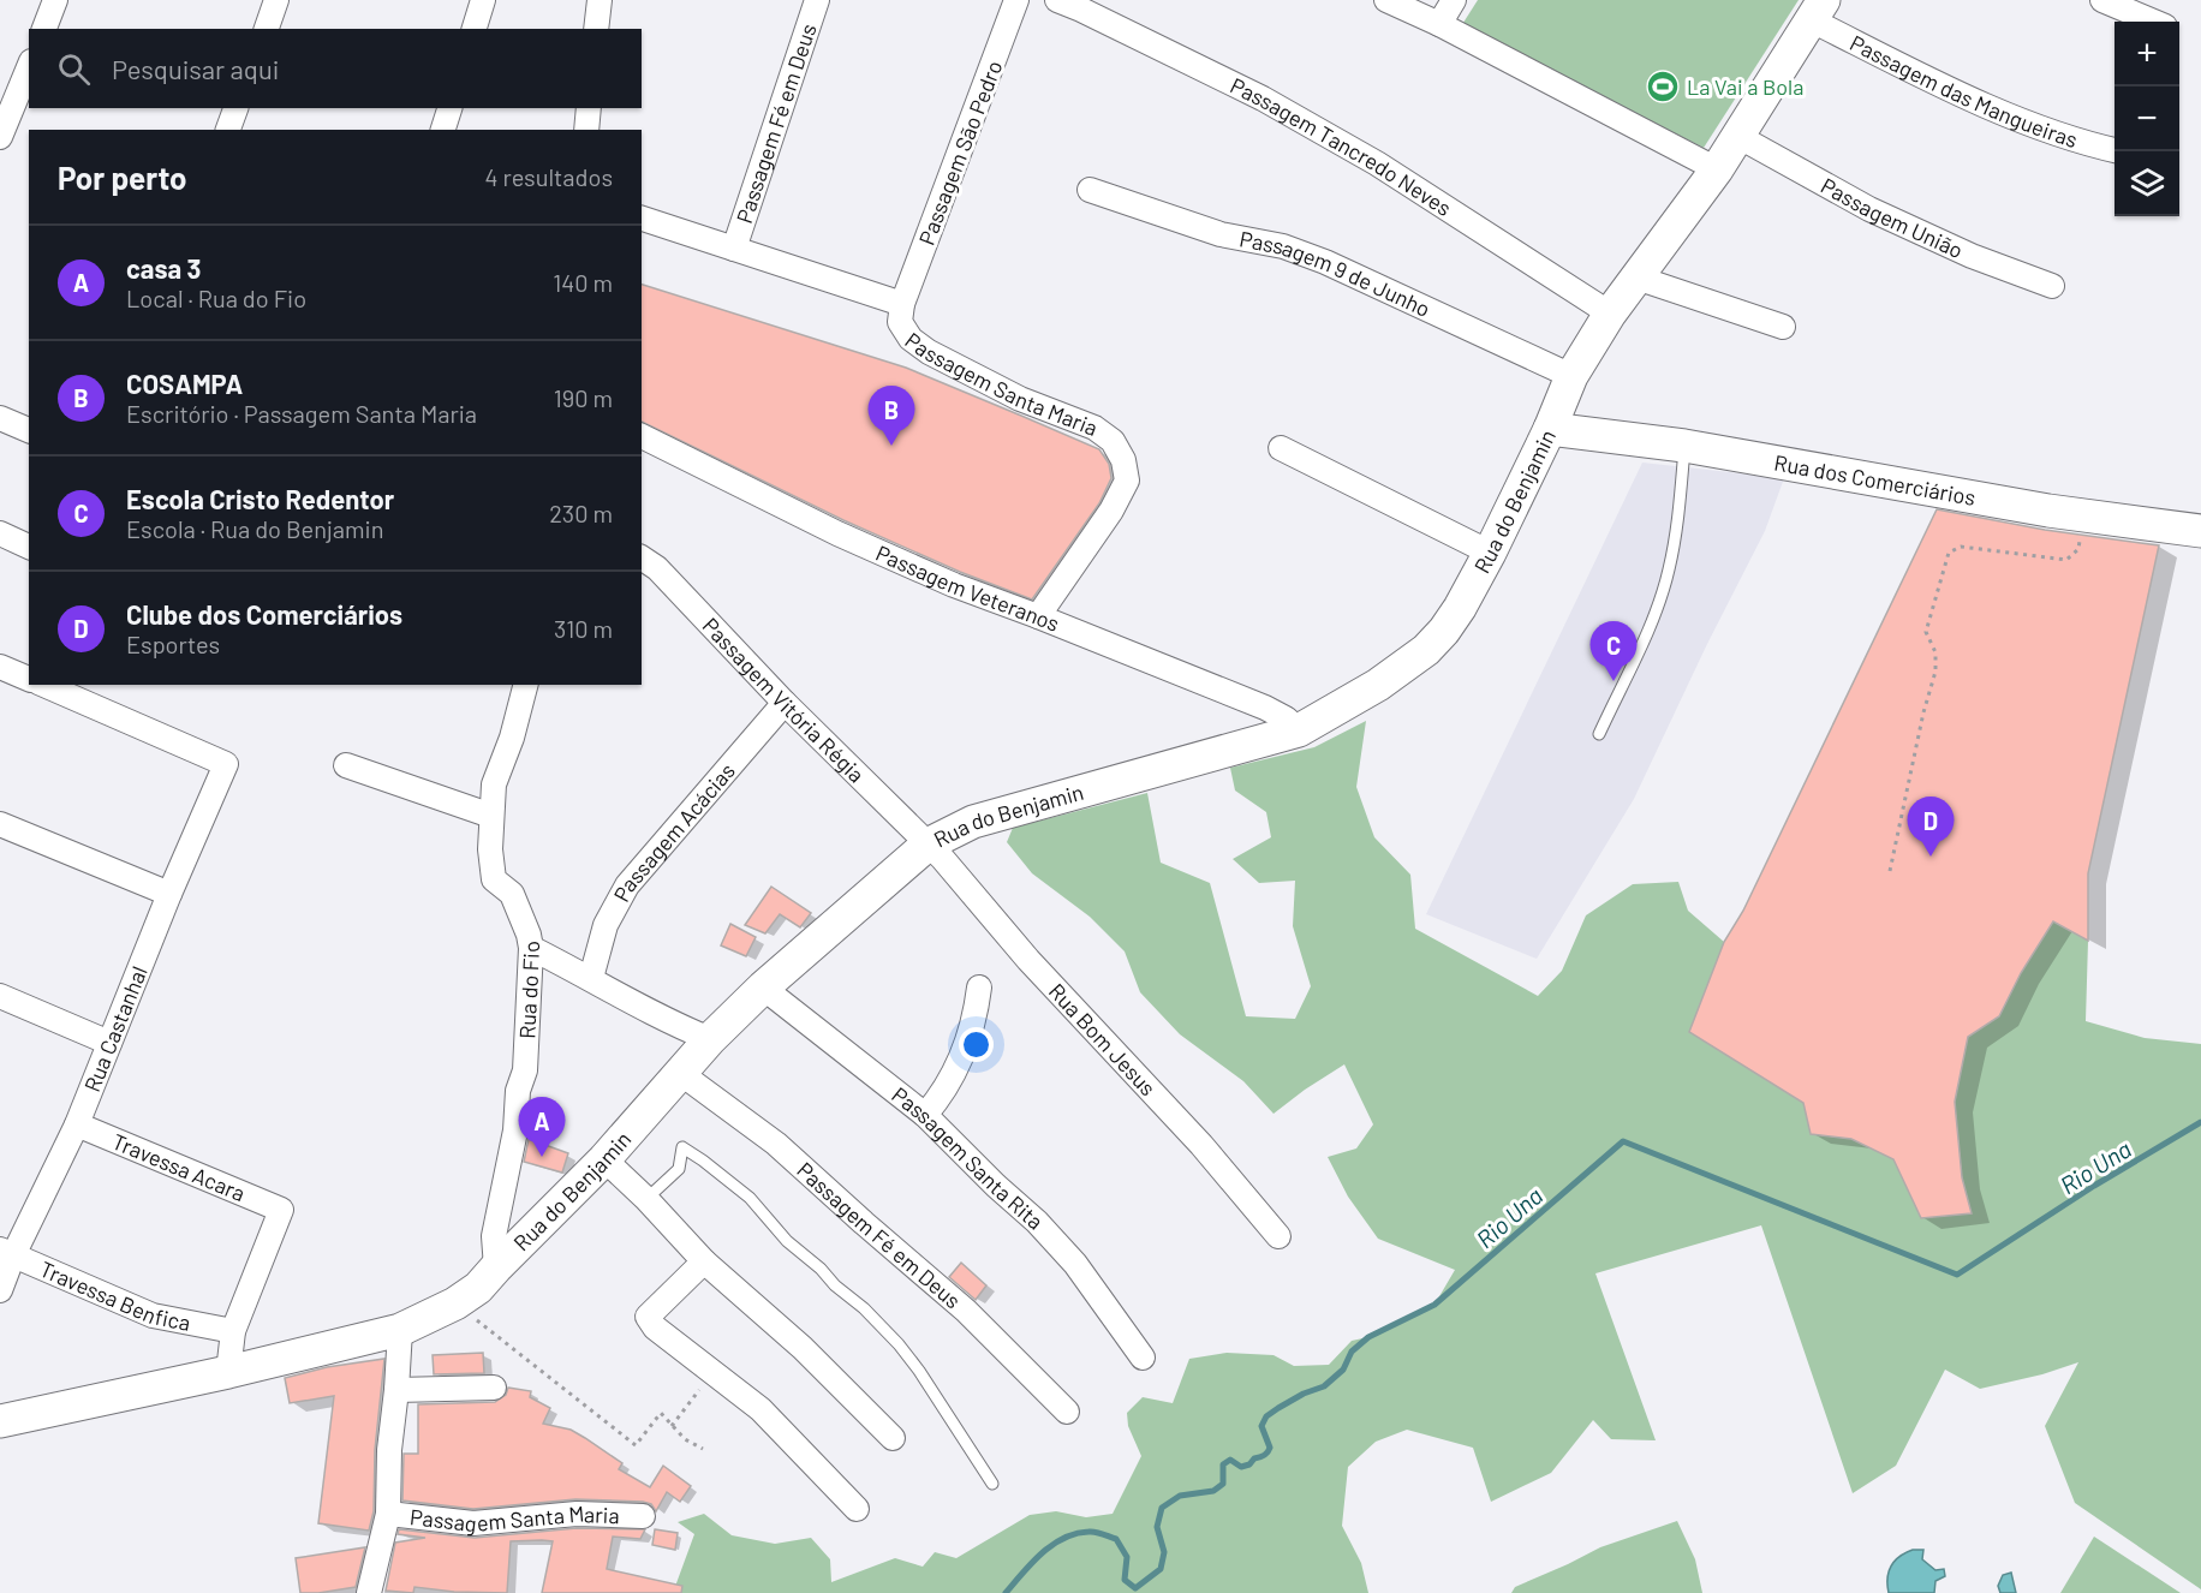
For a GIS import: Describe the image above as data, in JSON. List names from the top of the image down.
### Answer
{
  "streets": {
    "main road": ["Rua dos Comerciários", "Rua do Benjamin"],
    "street": [
      "Passagem das Mangueiras",
      "Passagem Fé em Deus",
      "Passagem Tancredo Neves",
      "Passagem São Pedro",
      "Passagem União",
      "Passagem 9 de Junho",
      "Passagem Santa Maria",
      "Passagem Veteranos",
      "Passagem Vitória Régia",
      "Passagem Acácias",
      "Rua do Fio",
      "Rua Castanhal",
      "Rua Bom Jesus",
      "Passagem Santa Rita",
      "Travessa Acara",
      "Travessa Benfica"
    ]
  },
  "crossings": [
    ["Passagem das Mangueiras", "Rua do Benjamin"],
    ["Passagem Fé em Deus", "Passagem Santa Maria"],
    ["Passagem Fé em Deus", "Rua do Benjamin"],
    ["Passagem Tancredo Neves", "Rua do Benjamin"],
    ["Passagem São Pedro", "Passagem Santa Maria"],
    ["Passagem União", "Rua do Benjamin"],
    ["Passagem 9 de Junho", "Rua do Benjamin"],
    ["Passagem Santa Maria", "Passagem Veteranos"],
    ["Rua dos Comerciários", "Rua do Benjamin"],
    ["Rua do Benjamin", "Passagem Veteranos"],
    ["Rua do Benjamin", "Passagem Vitória Régia"],
    ["Rua do Benjamin", "Rua do Fio"],
    ["Rua do Benjamin", "Rua Bom Jesus"],
    ["Rua do Benjamin", "Passagem Santa Rita"],
    ["Passagem Vitória Régia", "Passagem Acácias"],
    ["Passagem Vitória Régia", "Rua Bom Jesus"],
    ["Rua Castanhal", "Travessa Acara"],
    ["Rua Castanhal", "Travessa Benfica"],
    ["Travessa Acara", "Travessa Benfica"]
  ],
  "water": ["Rio Una"],
  "places": {
    "sports": ["La Vai a Bola"]
  },
  "page": {
    "map_buttons": ["+", "−"],
    "search": "Pesquisar aqui",
    "heading": ["Por perto", "4 resultados"],
    "list": [
      {
        "mark": "A",
        "name": "casa 3",
        "note": "Local · Rua do Fio",
        "value": "140 m"
      },
      {
        "mark": "B",
        "name": "COSAMPA",
        "note": "Escritório · Passagem Santa Maria",
        "value": "190 m"
      },
      {
        "mark": "C",
        "name": "Escola Cristo Redentor",
        "note": "Escola · Rua do Benjamin",
        "value": "230 m"
      },
      {
        "mark": "D",
        "name": "Clube dos Comerciários",
        "note": "Esportes",
        "value": "310 m"
      }
    ],
    "pins": [
      "B",
      "C",
      "D",
      "A"
    ]
  }
}
